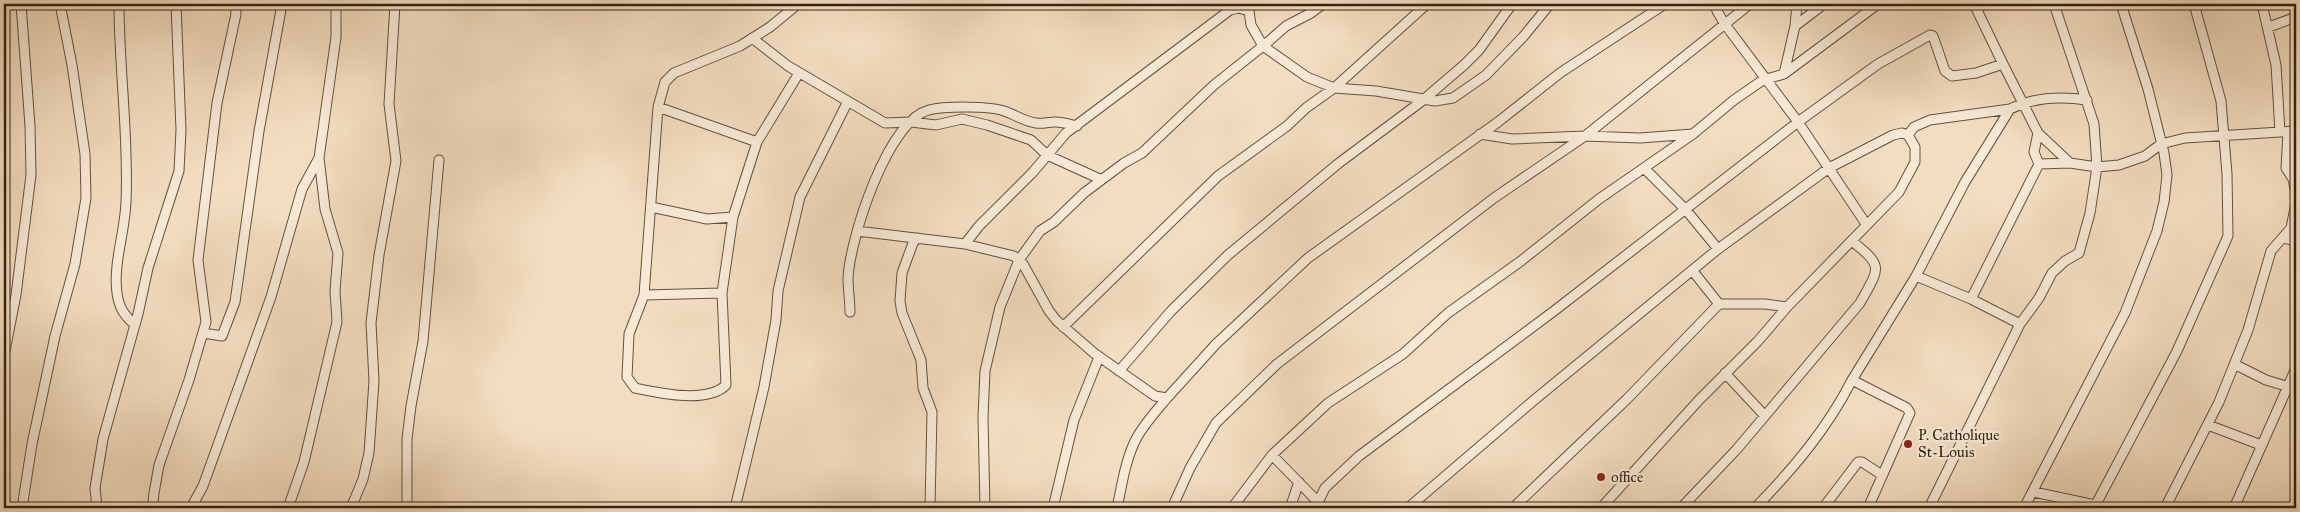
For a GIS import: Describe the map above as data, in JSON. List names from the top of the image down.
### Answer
{
  "places": ["P. Catholique St-Louis", "office"]
}
